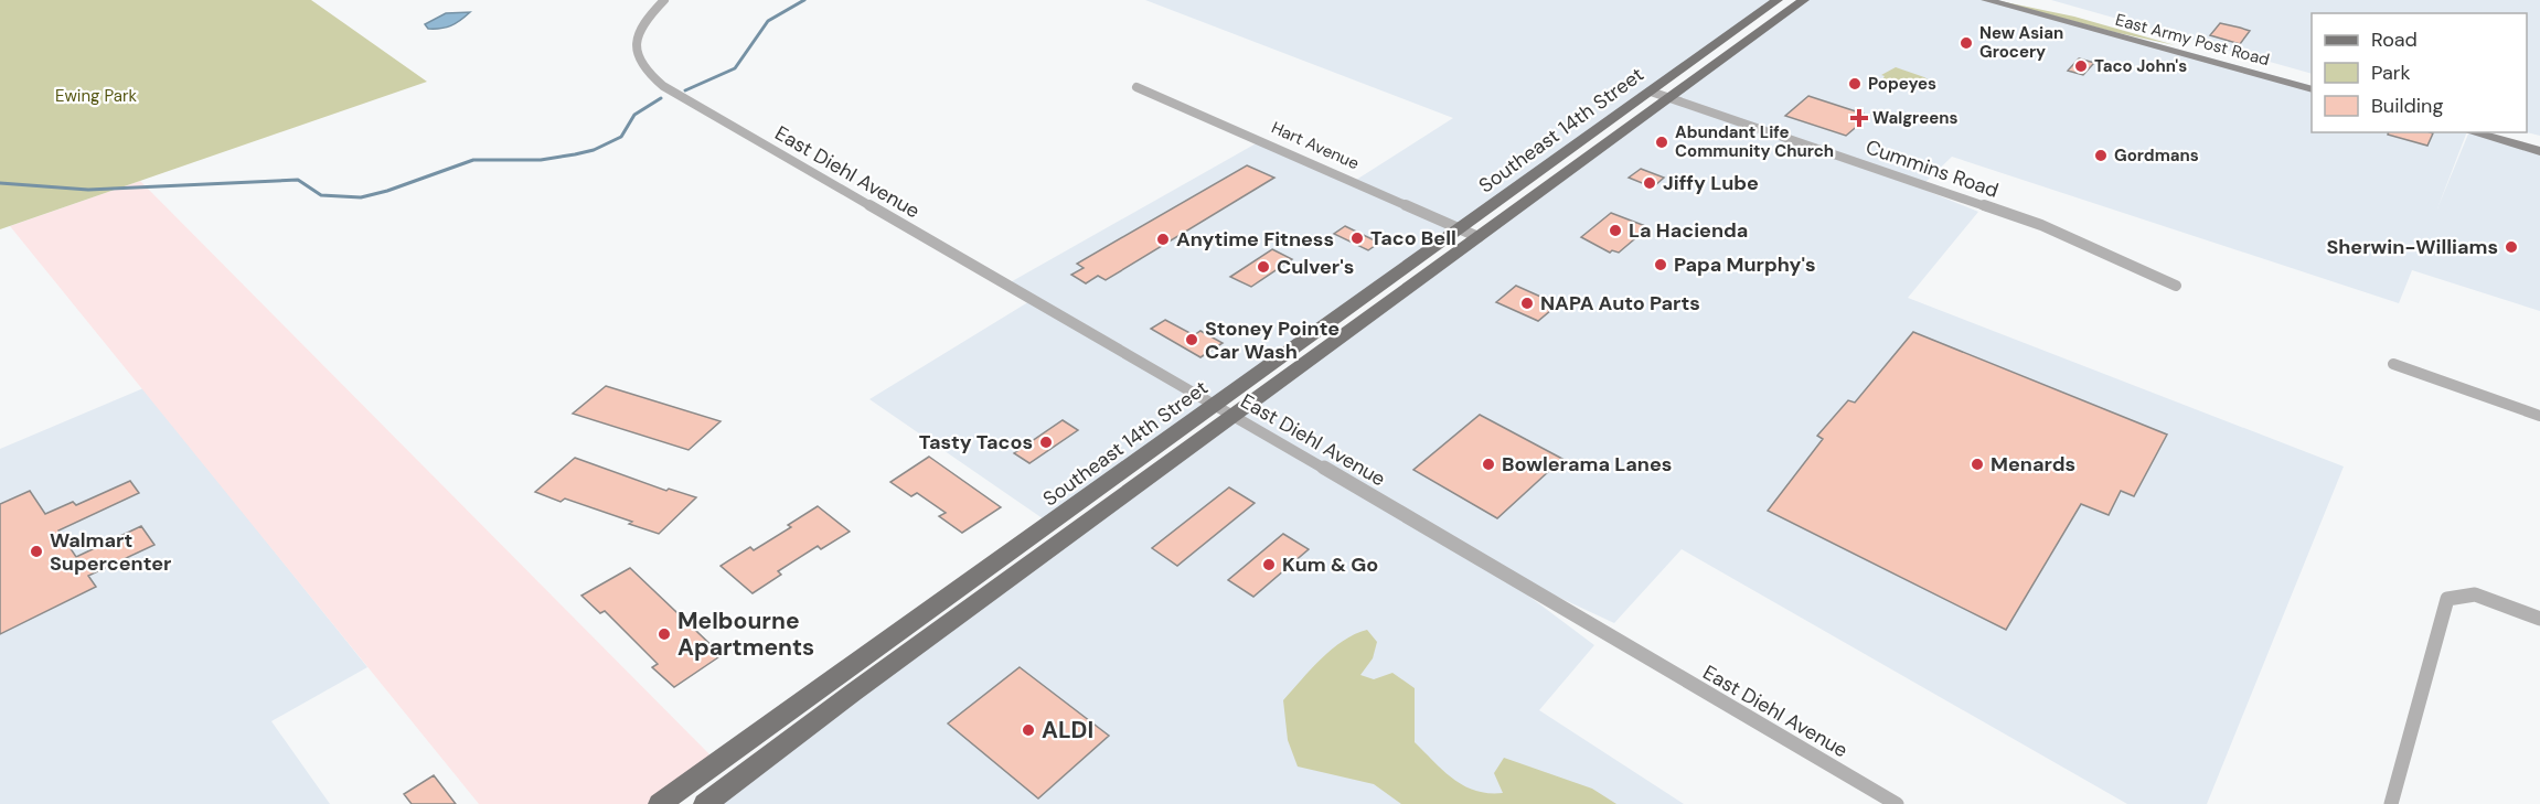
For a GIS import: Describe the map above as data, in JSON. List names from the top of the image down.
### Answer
{
  "streets": {
    "main road": ["East Army Post Road", "Southeast 14th Street"],
    "street": ["Hart Avenue", "Cummins Road", "East Diehl Avenue"]
  },
  "crossings": [
    ["Southeast 14th Street", "Hart Avenue"],
    ["Southeast 14th Street", "Cummins Road"],
    ["Southeast 14th Street", "East Diehl Avenue"]
  ],
  "parks": ["Ewing Park"],
  "places": {
    "other": [
      "New Asian Grocery",
      "Taco John's",
      "Popeyes",
      "Abundant Life Community Church",
      "Gordmans",
      "Jiffy Lube",
      "La Hacienda",
      "Taco Bell",
      "Anytime Fitness",
      "Sherwin-Williams",
      "Papa Murphy's",
      "Culver's",
      "NAPA Auto Parts",
      "Stoney Pointe Car Wash",
      "Tasty Tacos",
      "Bowlerama Lanes",
      "Menards",
      "Walmart Supercenter",
      "Kum & Go",
      "Melbourne Apartments",
      "ALDI"
    ],
    "health": ["Walgreens"]
  },
  "legend": ["Road", "Park", "Building"]
}
